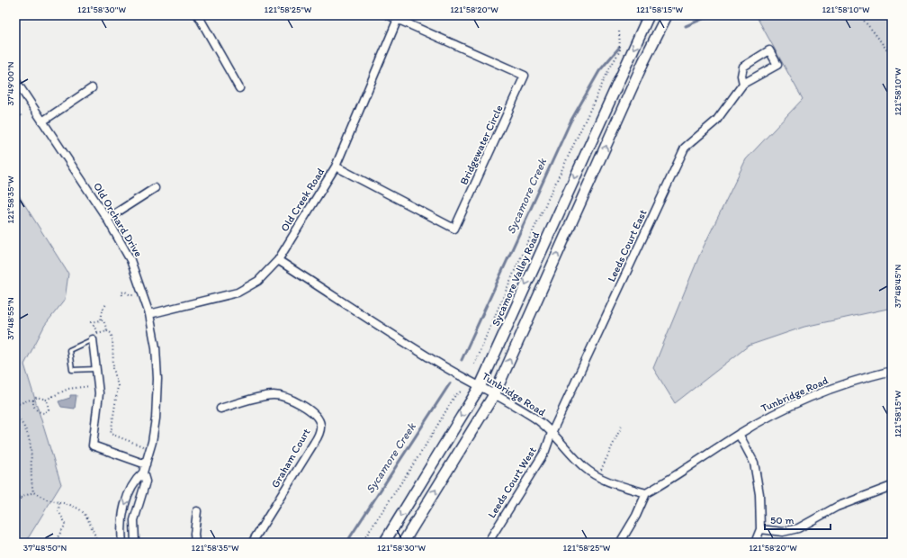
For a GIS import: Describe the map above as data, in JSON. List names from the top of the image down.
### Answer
{
  "streets": {
    "main road": ["Sycamore Valley Road"],
    "street": [
      "Bridgewater Circle",
      "Old Creek Road",
      "Old Orchard Drive",
      "Leeds Court East",
      "Tunbridge Road",
      "Graham Court",
      "Leeds Court West"
    ]
  },
  "crossings": [
    ["Bridgewater Circle", "Old Creek Road"],
    ["Old Creek Road", "Old Orchard Drive"],
    ["Old Creek Road", "Tunbridge Road"],
    ["Leeds Court East", "Tunbridge Road"],
    ["Leeds Court East", "Leeds Court West"],
    ["Sycamore Valley Road", "Tunbridge Road"],
    ["Tunbridge Road", "Leeds Court West"]
  ],
  "water": ["Sycamore Creek"],
  "scale_bar": "50 m",
  "coordinates": [
    "121°58'30\"W",
    "121°58'25\"W",
    "121°58'20\"W",
    "121°58'15\"W",
    "121°58'10\"W",
    "37°49'00\"N",
    "121°58'35\"W",
    "37°48'45\"N",
    "37°48'55\"N",
    "37°48'50\"N"
  ]
}
